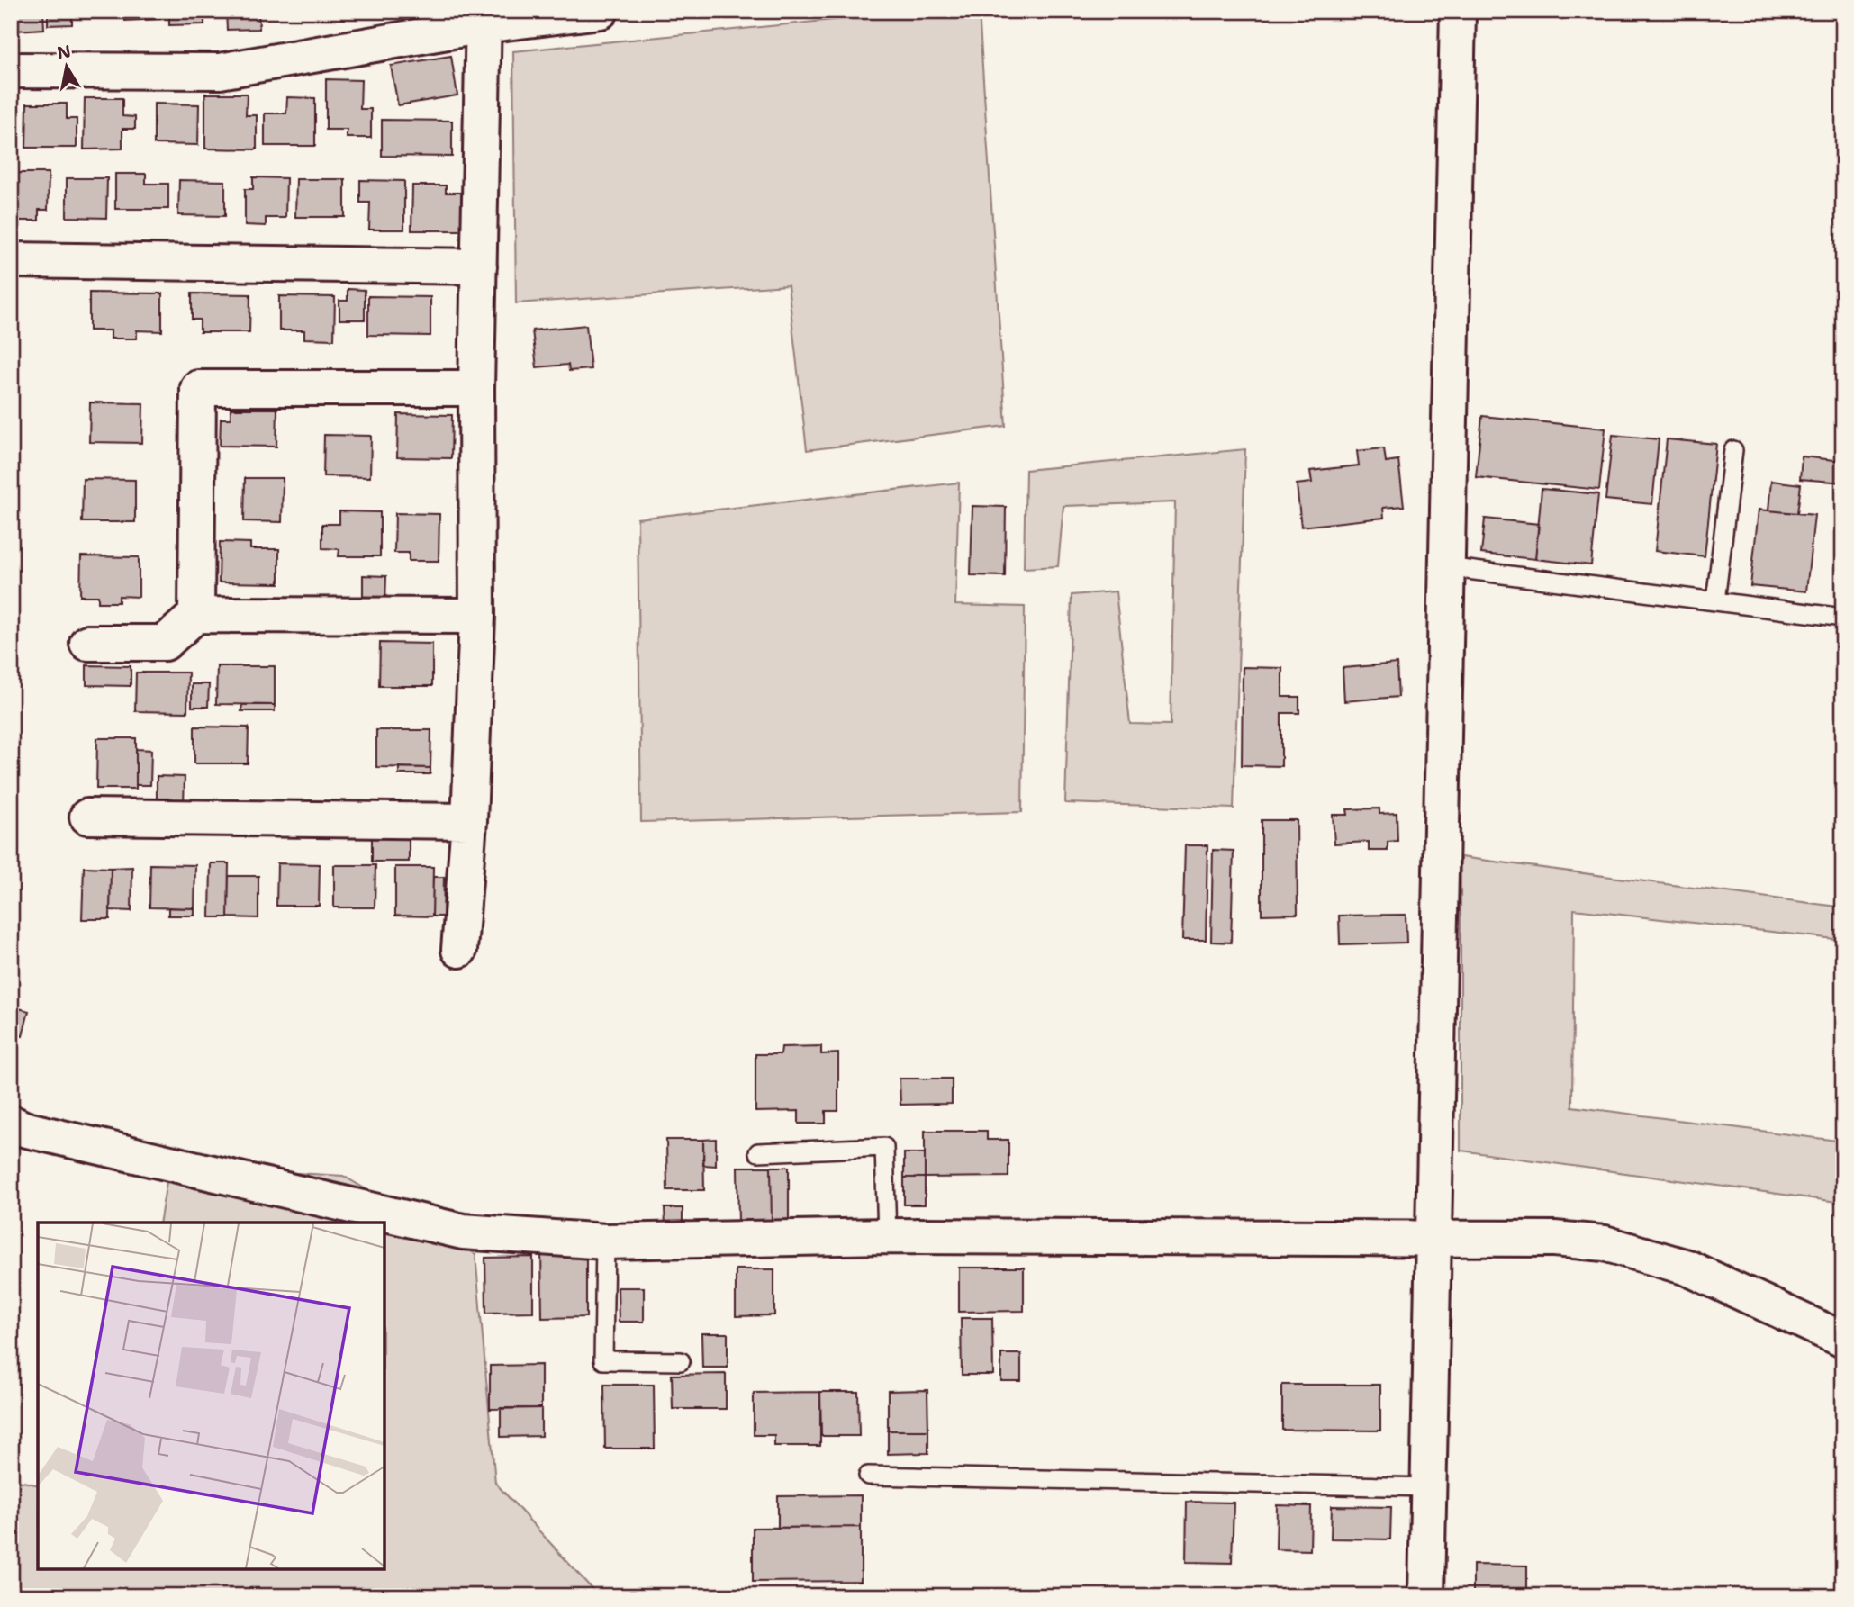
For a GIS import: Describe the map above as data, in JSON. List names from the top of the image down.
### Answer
{
  "north": "top"
}
